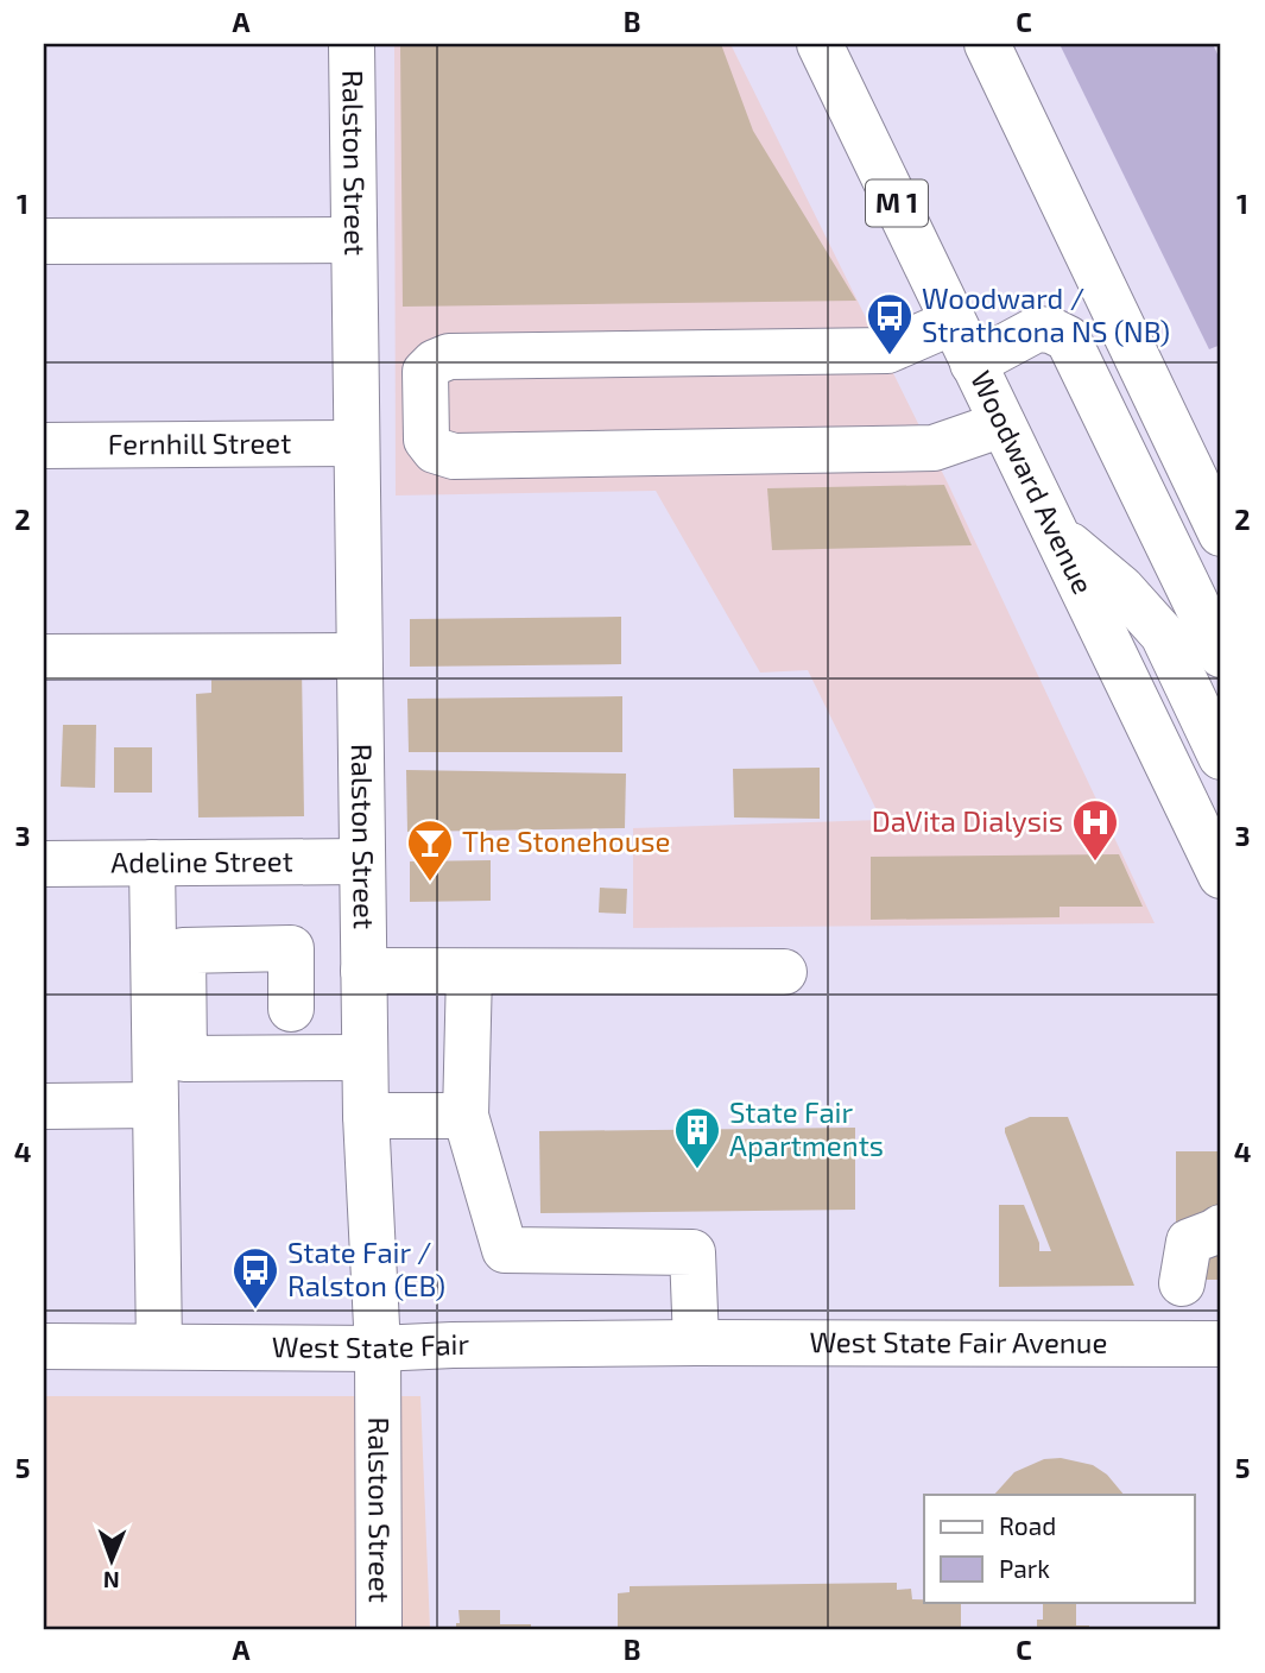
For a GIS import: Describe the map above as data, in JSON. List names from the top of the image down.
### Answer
{
  "streets": {
    "street": [
      "Ralston Street",
      "M 1",
      "Fernhill Street",
      "Woodward Avenue",
      "Adeline Street",
      "West State Fair Avenue",
      "West State Fair"
    ]
  },
  "crossings": [
    ["Ralston Street", "Fernhill Street"],
    ["Ralston Street", "Adeline Street"],
    ["Ralston Street", "West State Fair"],
    ["West State Fair Avenue", "West State Fair"]
  ],
  "places": {
    "bus stop": ["Woodward / Strathcona NS (NB)", "State Fair / Ralston (EB)"],
    "hospital": ["DaVita Dialysis"],
    "bar": ["The Stonehouse"],
    "building": ["State Fair Apartments"]
  },
  "legend": ["Road", "Park"],
  "north": "bottom",
  "grid": {
    "columns": ["A", "B", "C"],
    "rows": [
      "1",
      "2",
      "3",
      "4",
      "5"
    ]
  }
}
